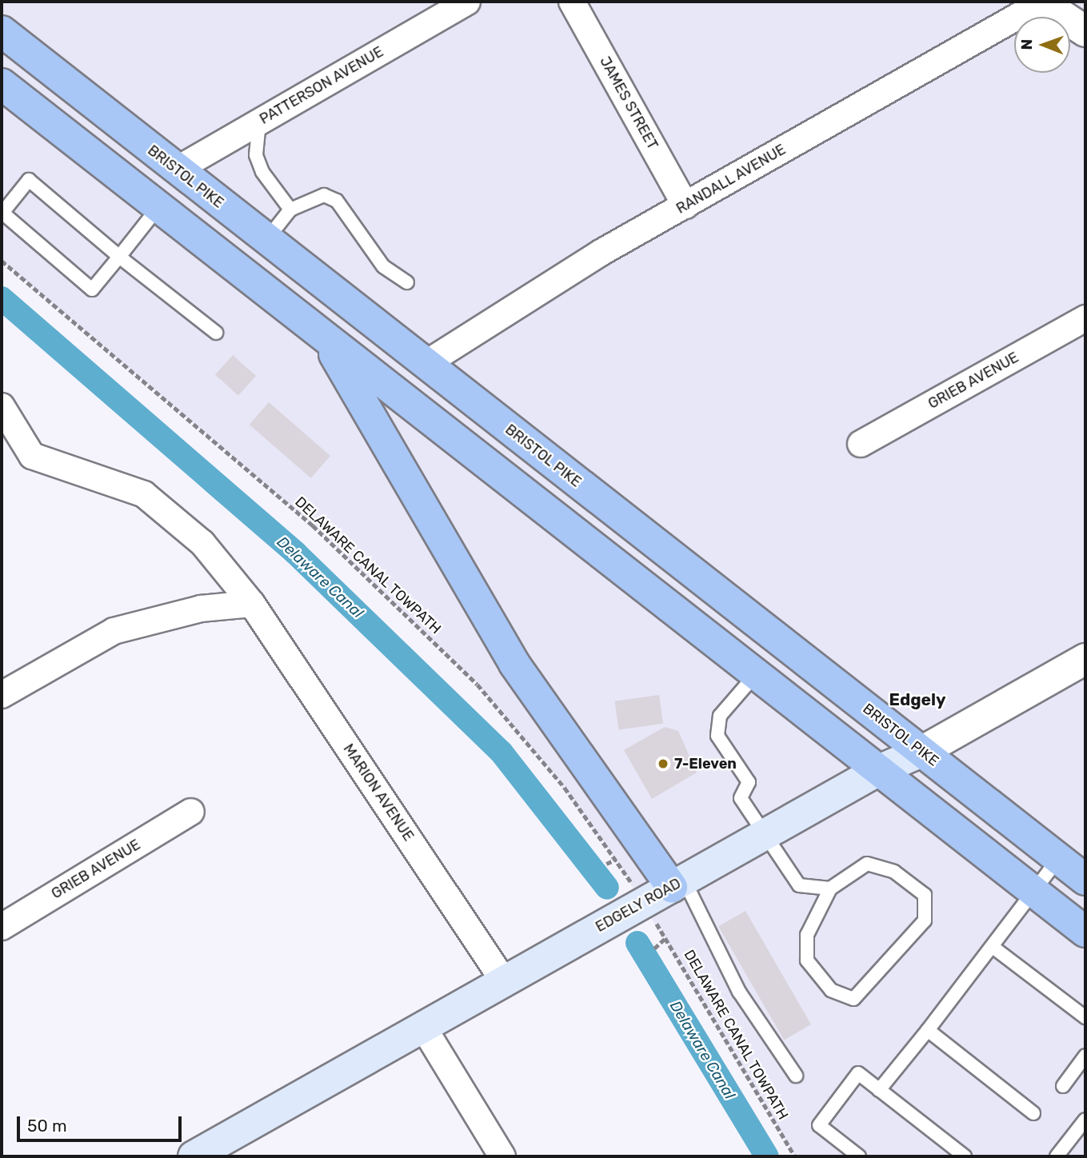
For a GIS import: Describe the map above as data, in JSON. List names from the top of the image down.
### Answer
{
  "streets": {
    "highway": ["BRISTOL PIKE"],
    "main road": ["EDGELY ROAD"],
    "street": [
      "PATTERSON AVENUE",
      "JAMES STREET",
      "RANDALL AVENUE",
      "GRIEB AVENUE",
      "MARION AVENUE"
    ],
    "path": ["DELAWARE CANAL TOWPATH"]
  },
  "crossings": [
    ["PATTERSON AVENUE", "BRISTOL PIKE"],
    ["JAMES STREET", "RANDALL AVENUE"],
    ["BRISTOL PIKE", "RANDALL AVENUE"],
    ["BRISTOL PIKE", "EDGELY ROAD"],
    ["MARION AVENUE", "EDGELY ROAD"]
  ],
  "districts": ["Edgely"],
  "water": ["Delaware Canal"],
  "places": ["7-Eleven"],
  "scale_bar": "50 m",
  "north": "left"
}
